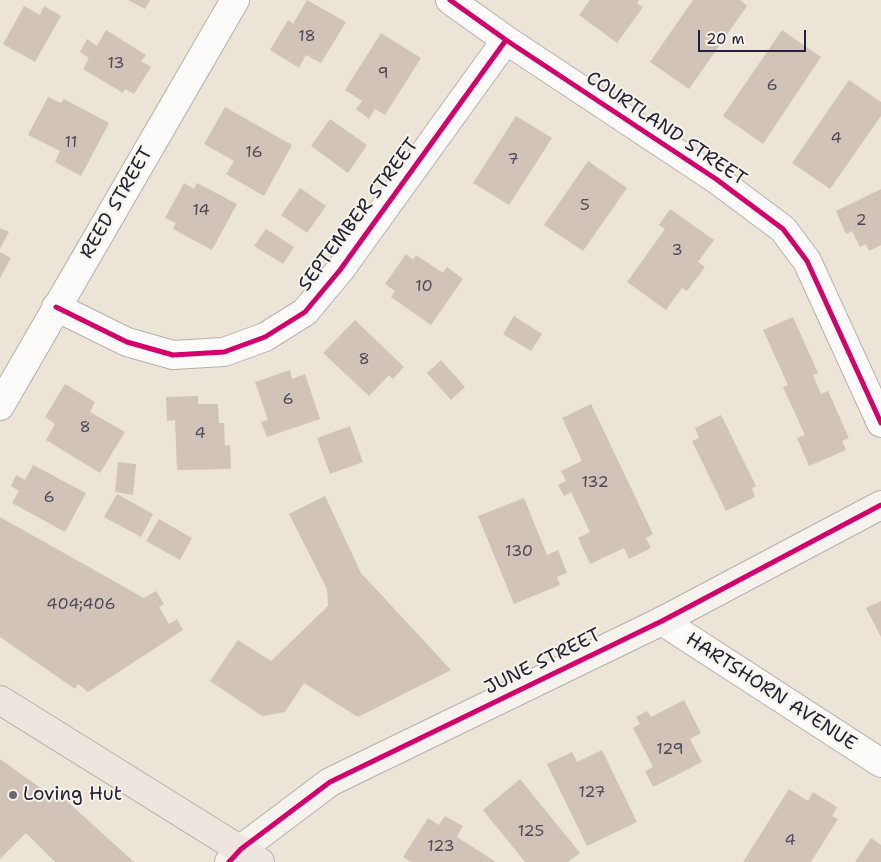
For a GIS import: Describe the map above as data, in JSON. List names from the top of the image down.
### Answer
{
  "streets": {
    "street": [
      "COURTLAND STREET",
      "REED STREET",
      "SEPTEMBER STREET",
      "JUNE STREET",
      "HARTSHORN AVENUE"
    ]
  },
  "crossings": [
    ["COURTLAND STREET", "SEPTEMBER STREET"],
    ["REED STREET", "SEPTEMBER STREET"],
    ["JUNE STREET", "HARTSHORN AVENUE"]
  ],
  "places": ["Loving Hut"],
  "house_numbers": [
    "18",
    "13",
    "9",
    "6",
    "4",
    "11",
    "16",
    "7",
    "5",
    "14",
    "2",
    "3",
    "10",
    "8",
    "6",
    "8",
    "4",
    "132",
    "6",
    "130",
    "404;406",
    "129",
    "127",
    "125",
    "4",
    "123"
  ],
  "scale_bar": "20 m"
}
